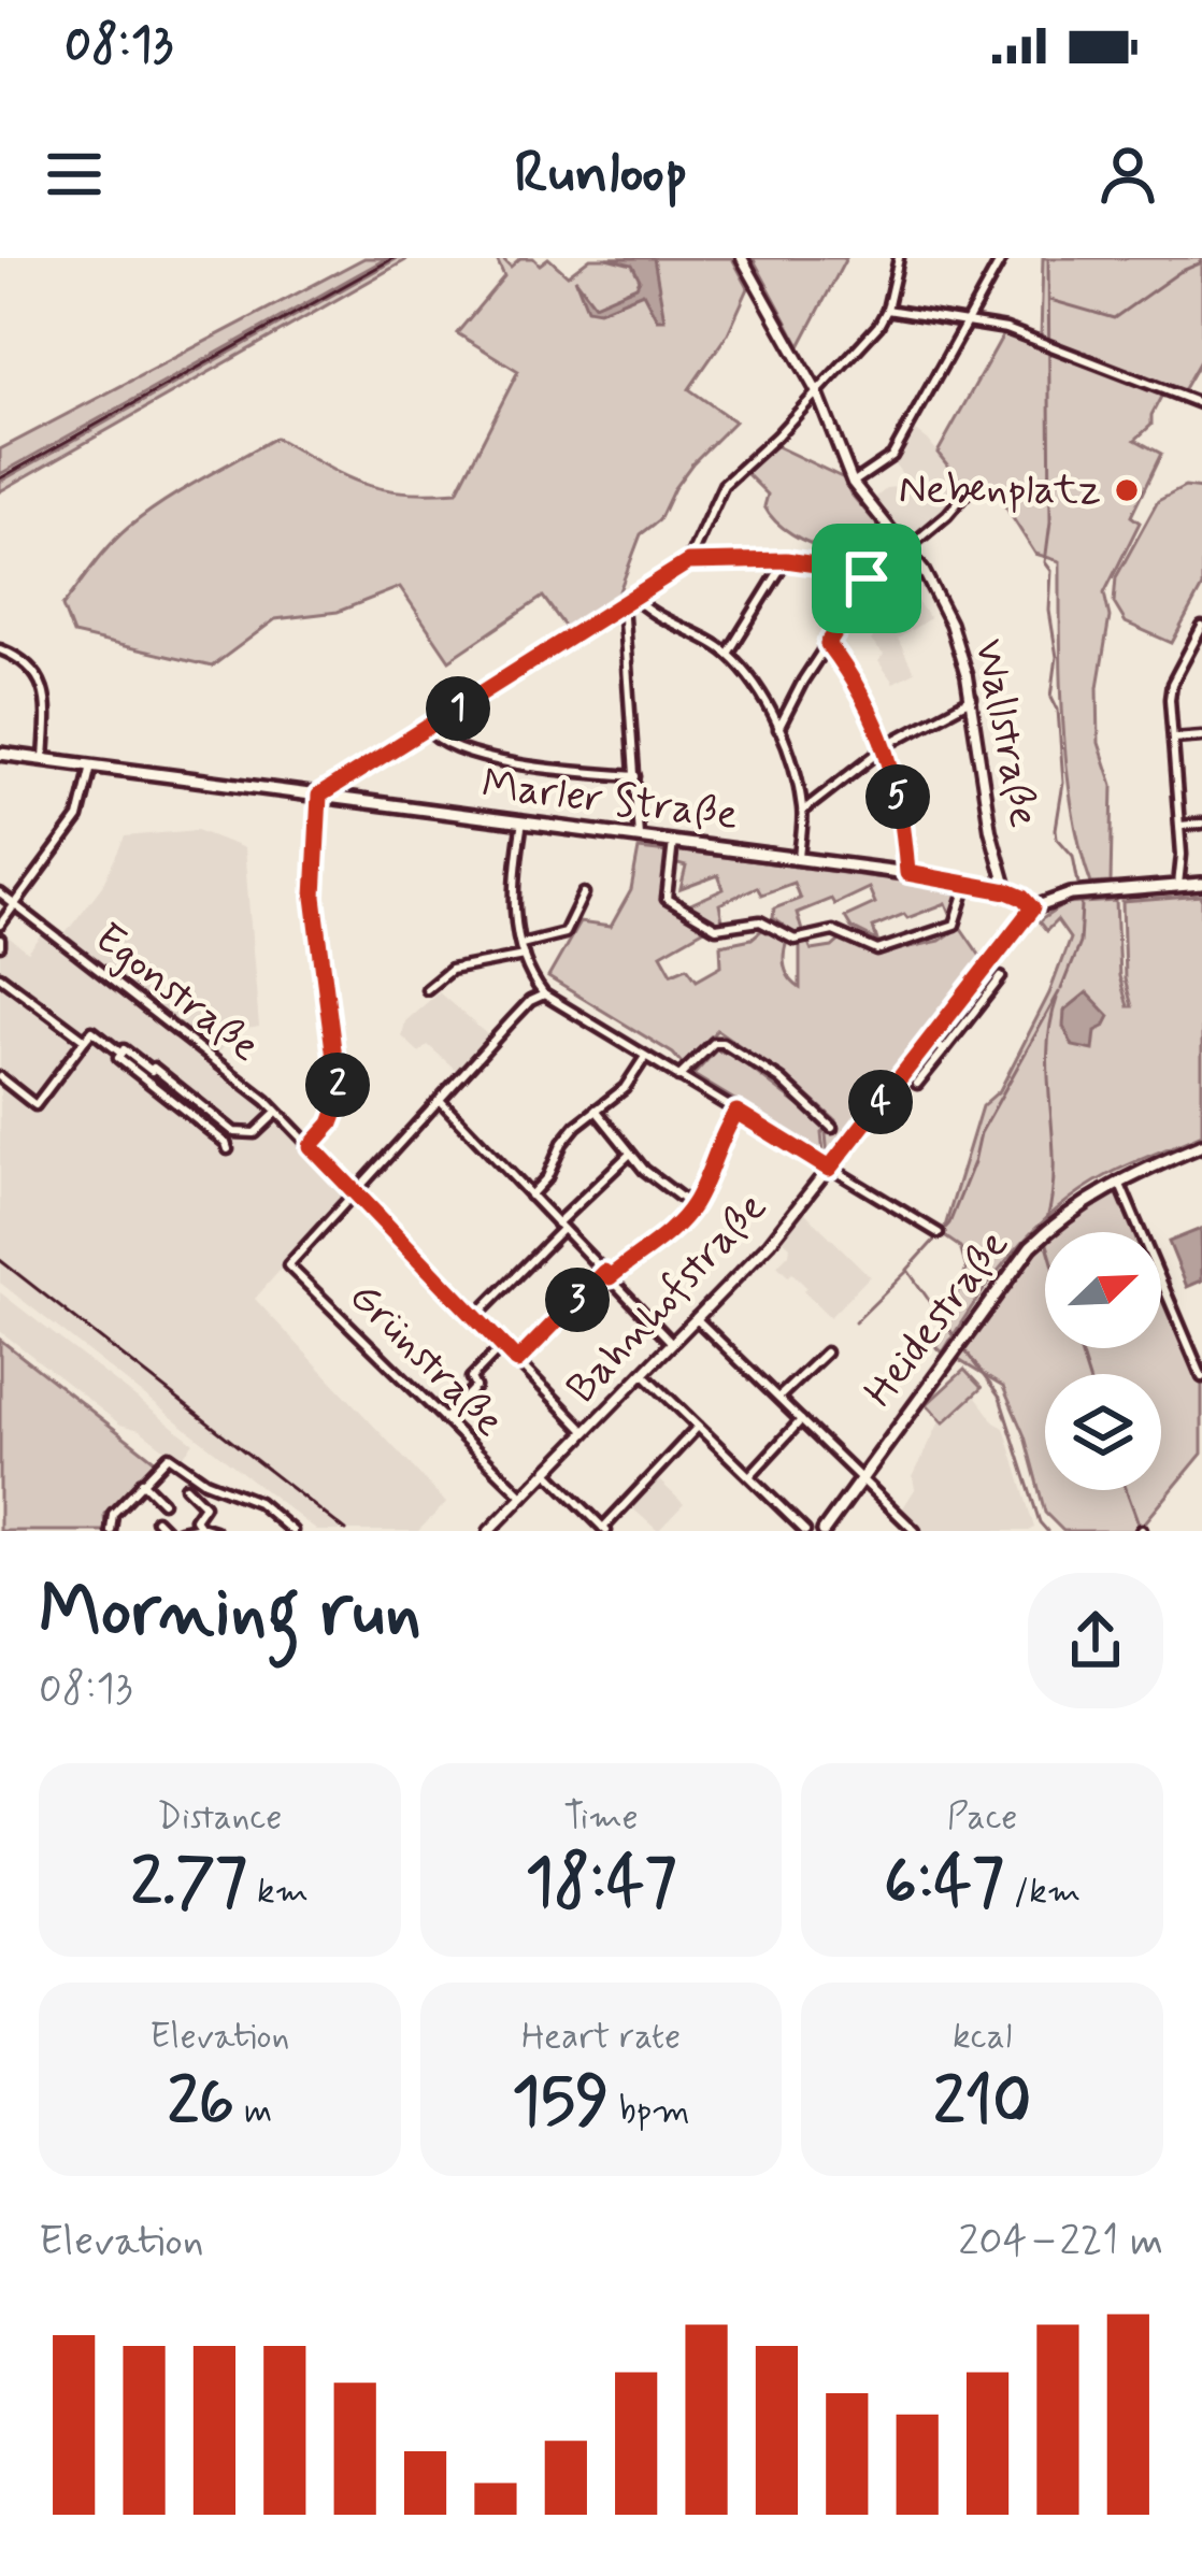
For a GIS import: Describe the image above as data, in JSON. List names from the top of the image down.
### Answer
{
  "streets": {
    "main road": ["Marler Straße", "Heidestraße"],
    "street": [
      "Wallstraße",
      "Egonstraße",
      "Bahnhofstraße",
      "Grünstraße"
    ]
  },
  "crossings": [
    ["Wallstraße", "Marler Straße"],
    ["Marler Straße", "Bahnhofstraße"],
    ["Egonstraße", "Bahnhofstraße"],
    ["Egonstraße", "Grünstraße"],
    ["Bahnhofstraße", "Grünstraße"]
  ],
  "places": ["Nebenplatz"],
  "north": "top right",
  "page": {
    "status": "08:13",
    "header": "Runloop",
    "pins": [
      "1",
      "5",
      "2",
      "4",
      "3"
    ],
    "heading": ["Morning run", "08:13"],
    "stats": [
      ["Distance", "2.77 km"],
      ["Time", "18:47"],
      ["Pace", "6:47 /km"],
      ["Elevation", "26 m"],
      ["Heart rate", "159 bpm"],
      ["kcal", "210"]
    ],
    "chart": ["Elevation", "204–221 m"]
  }
}
